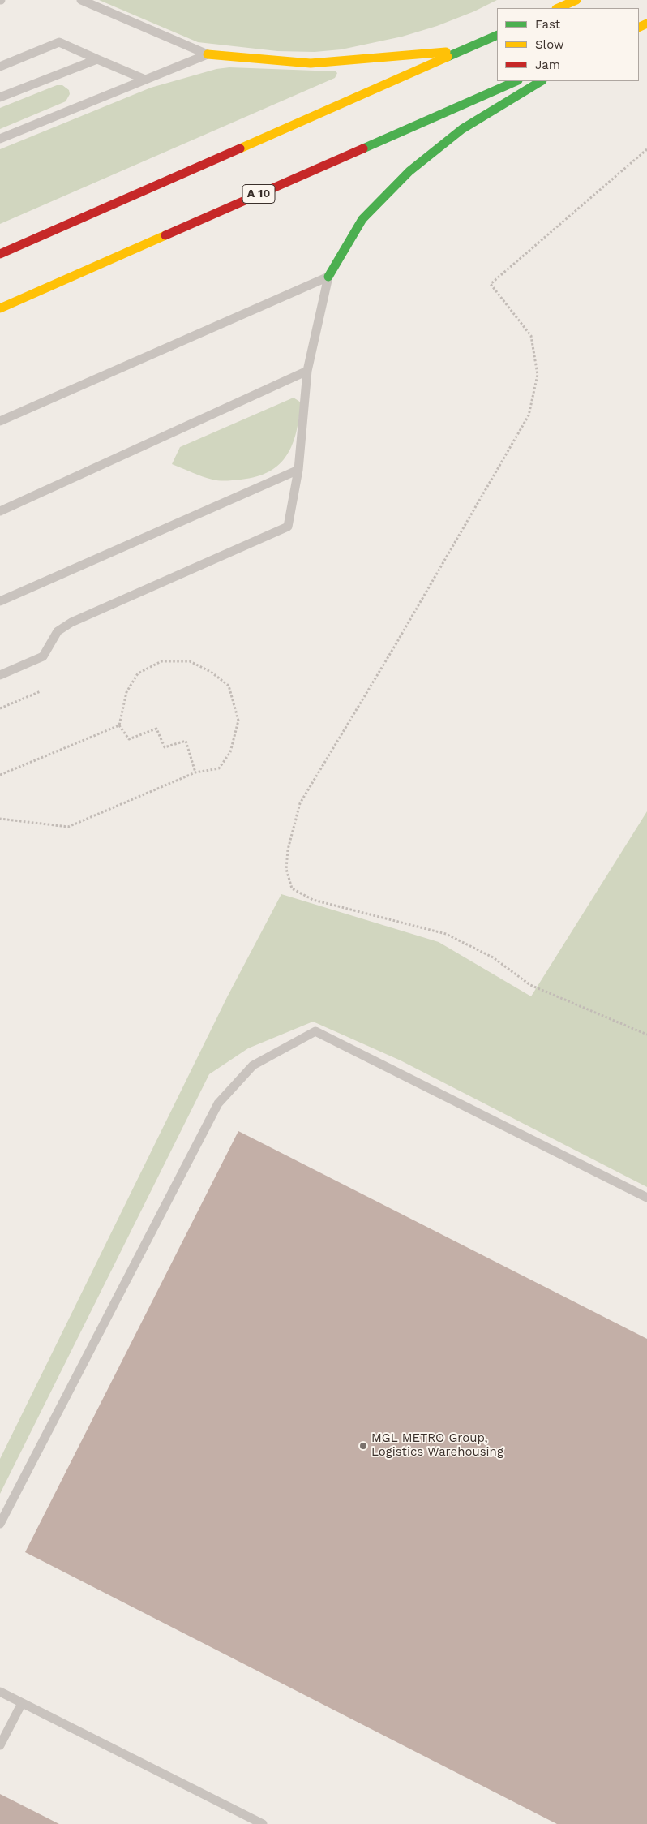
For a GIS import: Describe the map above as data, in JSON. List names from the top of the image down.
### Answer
{
  "streets": {
    "highway": ["A 10"]
  },
  "places": ["MGL METRO Group, Logistics Warehousing"],
  "legend": ["Fast", "Slow", "Jam"]
}
